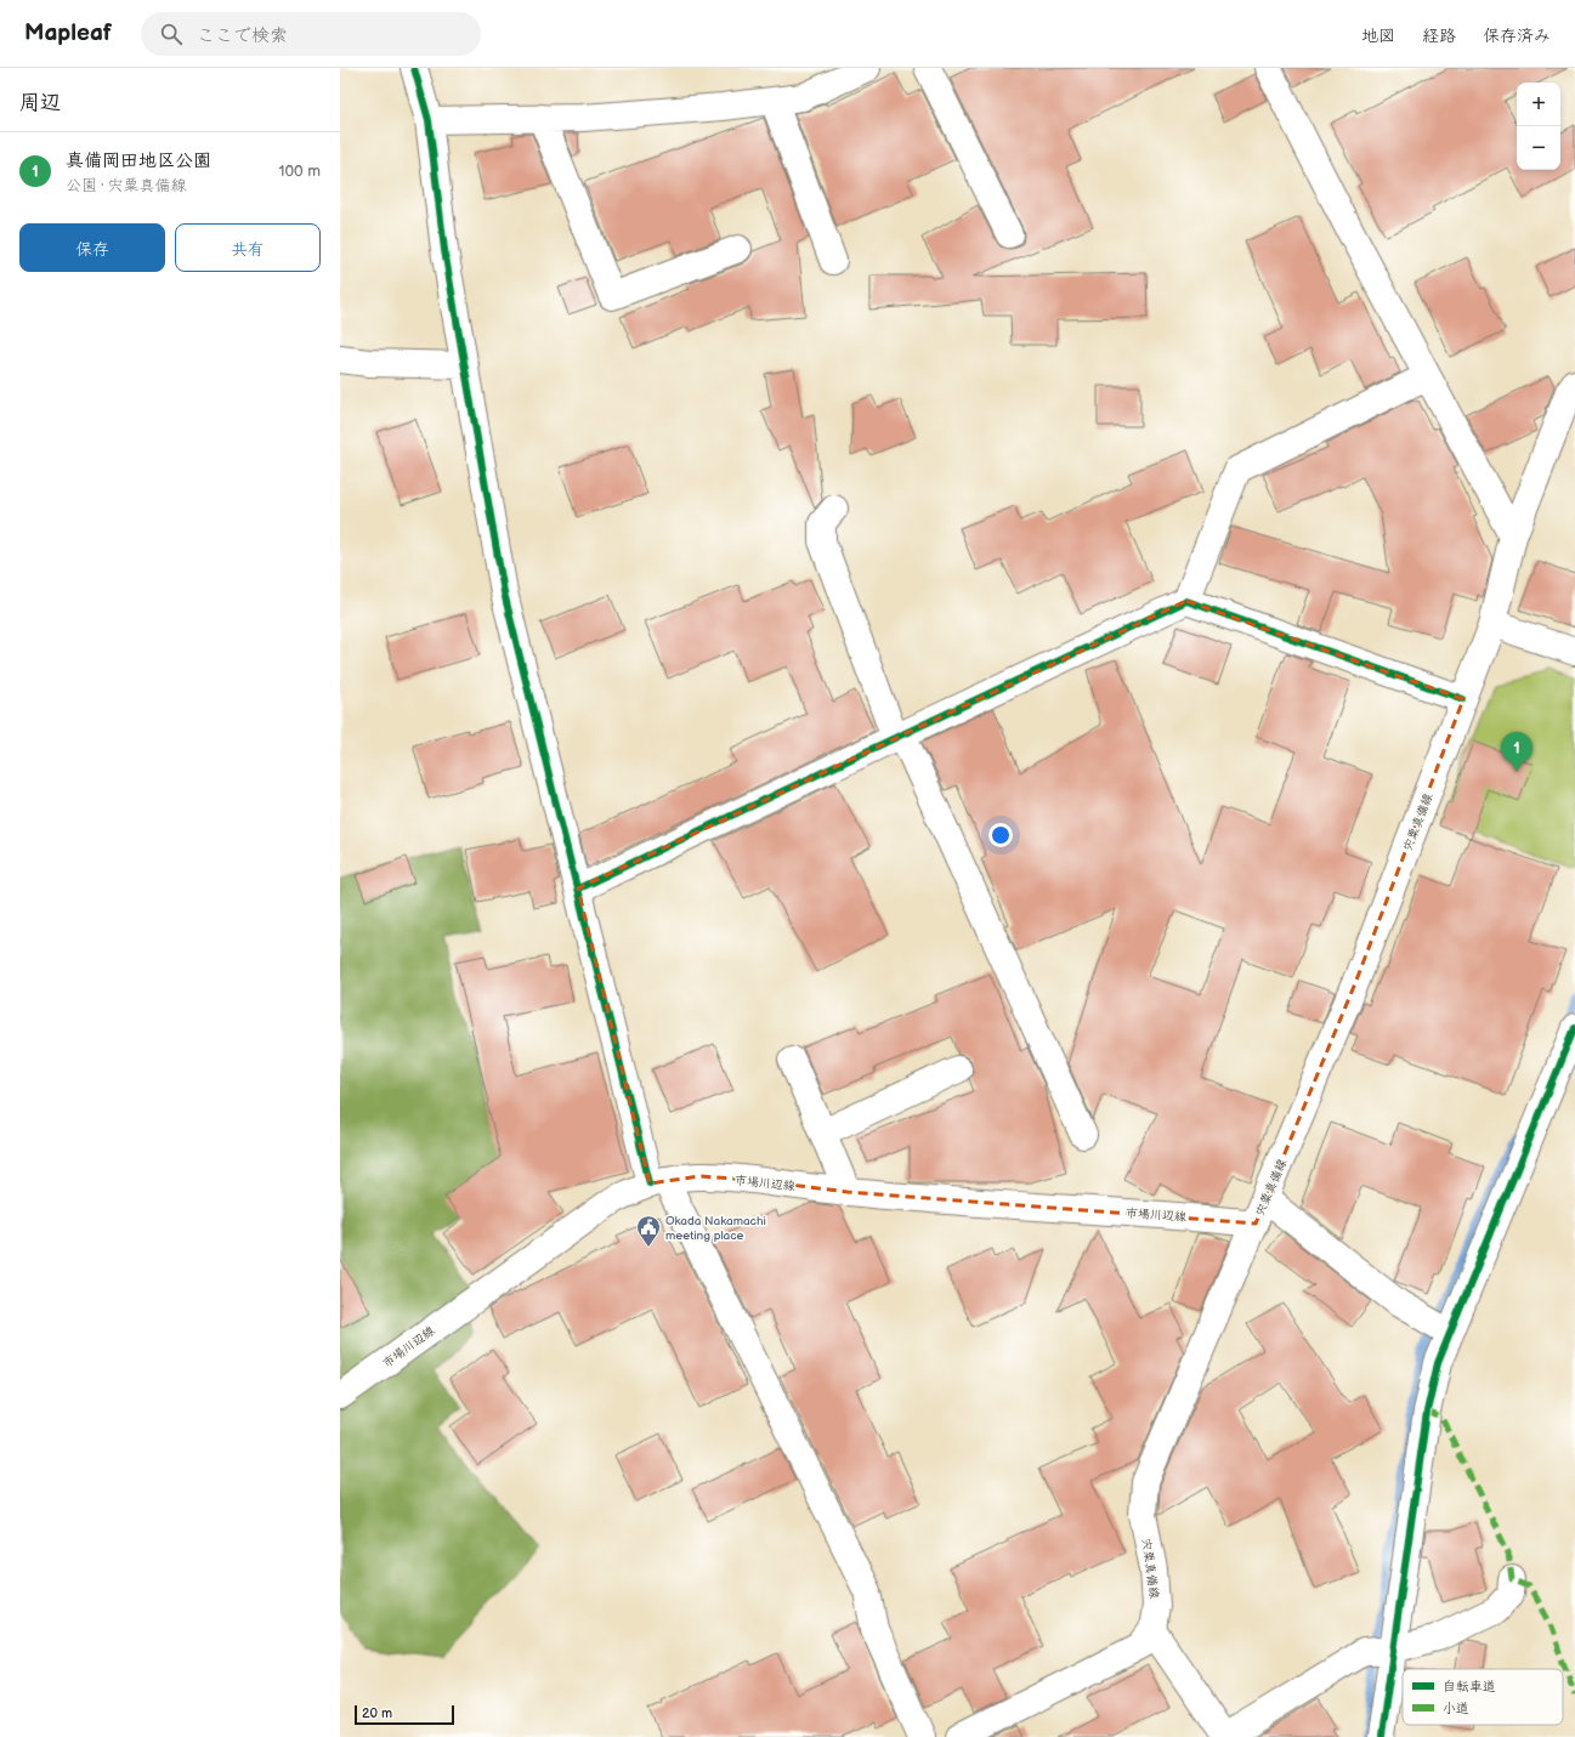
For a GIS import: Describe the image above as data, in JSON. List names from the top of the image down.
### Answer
{
  "streets": {
    "street": ["宍粟真備線", "市場川辺線"]
  },
  "crossings": [
    ["宍粟真備線", "市場川辺線"]
  ],
  "places": {
    "public building": ["Okada Nakamachi meeting place"]
  },
  "legend": ["自転車道", "小道"],
  "scale_bar": "20 m",
  "page": {
    "header": "Mapleaf",
    "search": "ここで検索",
    "nav": ["地図", "経路", "保存済み"],
    "heading": "周辺",
    "map_buttons": ["+", "−"],
    "list": [
      {
        "mark": "1",
        "name": "真備岡田地区公園",
        "note": "公園 · 宍粟真備線",
        "value": "100 m"
      }
    ],
    "buttons": ["保存", "共有"],
    "pins": "1",
    "scale": "20 m"
  }
}
